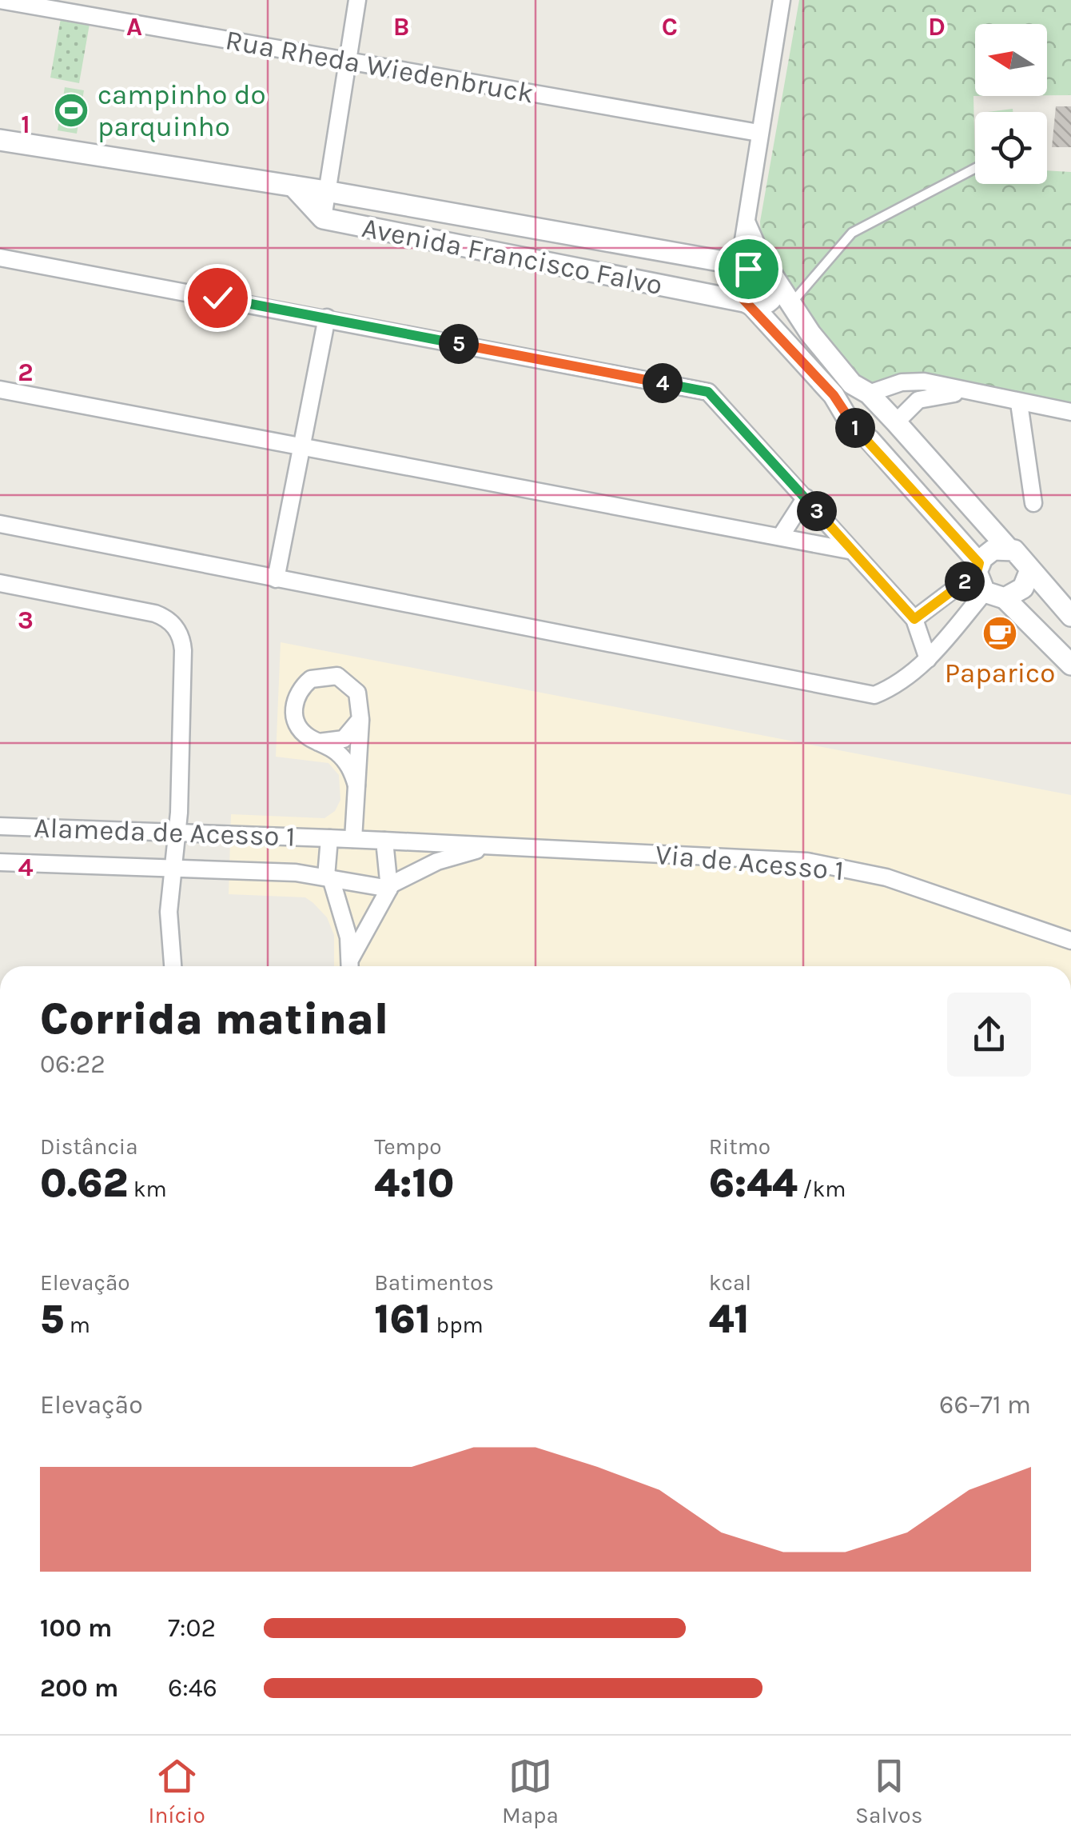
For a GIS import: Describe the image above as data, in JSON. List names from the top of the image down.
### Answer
{
  "streets": {
    "street": [
      "Rua Rheda Wiedenbruck",
      "Avenida Francisco Falvo",
      "Alameda de Acesso 1",
      "Via de Acesso 1"
    ]
  },
  "crossings": [
    ["Alameda de Acesso 1", "Via de Acesso 1"]
  ],
  "places": {
    "sports": ["campinho do parquinho"],
    "cafe": ["Paparico"]
  },
  "north": "left",
  "page": {
    "pins": [
      "5",
      "4",
      "1",
      "3",
      "2"
    ],
    "heading": ["Corrida matinal", "06:22"],
    "stats": [
      ["Distância", "0.62 km"],
      ["Tempo", "4:10"],
      ["Ritmo", "6:44 /km"],
      ["Elevação", "5 m"],
      ["Batimentos", "161 bpm"],
      ["kcal", "41"]
    ],
    "chart": ["Elevação", "66–71 m"],
    "list": [
      {
        "name": "100 m",
        "note": "7:02"
      },
      {
        "name": "200 m",
        "note": "6:46"
      }
    ],
    "tabs": ["Início", "Mapa", "Salvos"]
  },
  "grid": {
    "columns": [
      "A",
      "B",
      "C",
      "D"
    ],
    "rows": [
      "1",
      "2",
      "3",
      "4"
    ]
  }
}
